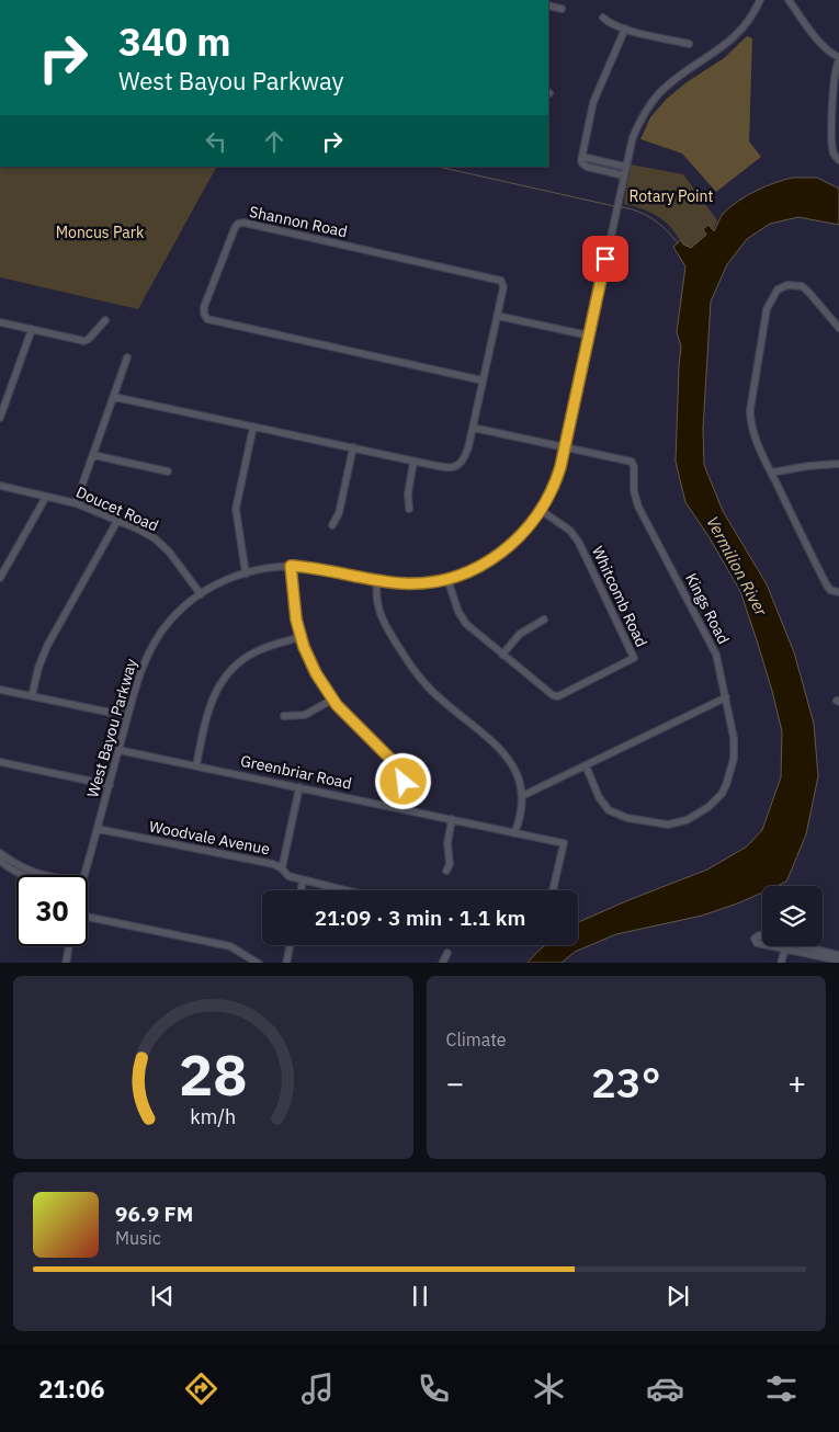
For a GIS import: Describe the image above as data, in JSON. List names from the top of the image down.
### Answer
{
  "streets": {
    "street": [
      "Shannon Road",
      "Doucet Road",
      "Whitcomb Road",
      "Kings Road",
      "West Bayou Parkway",
      "Greenbriar Road",
      "Woodvale Avenue"
    ]
  },
  "crossings": [
    ["Shannon Road", "Kings Road"],
    ["Doucet Road", "West Bayou Parkway"],
    ["Whitcomb Road", "West Bayou Parkway"],
    ["Kings Road", "West Bayou Parkway"],
    ["West Bayou Parkway", "Greenbriar Road"],
    ["West Bayou Parkway", "Woodvale Avenue"]
  ],
  "water": ["Vermilion River"],
  "parks": ["Rotary Point", "Moncus Park"],
  "page": {
    "turn": ["340 m", "West Bayou Parkway"],
    "limit": "30",
    "trip": "21:09 · 3 min · 1.1 km",
    "tile": "Climate",
    "heat": ["−", "23°", "+"],
    "song": ["96.9 FM", "Music"],
    "tabs": "21:06",
    "gauge": ["28", "km/h"]
  }
}
